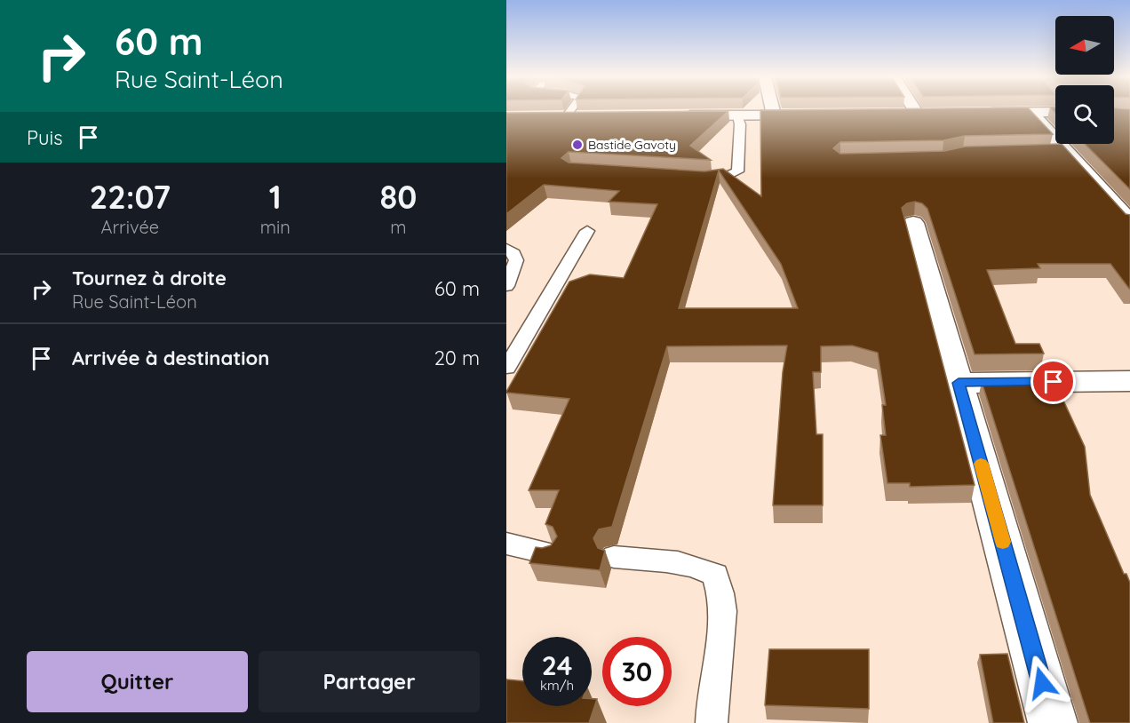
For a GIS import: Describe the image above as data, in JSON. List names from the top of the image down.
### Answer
{
  "places": ["Bastide Gavoty"],
  "north": "left",
  "page": {
    "turn": ["60 m", "Rue Saint-Léon"],
    "then": "Puis",
    "eta": [
      "22:07",
      "Arrivée",
      "1",
      "min",
      "80",
      "m"
    ],
    "list": [
      {
        "name": "Tournez à droite",
        "note": "Rue Saint-Léon",
        "value": "60 m"
      },
      {
        "name": "Arrivée à destination",
        "value": "20 m"
      }
    ],
    "speed": "24 km/h",
    "limit": "30",
    "buttons": ["Quitter", "Partager"]
  }
}
